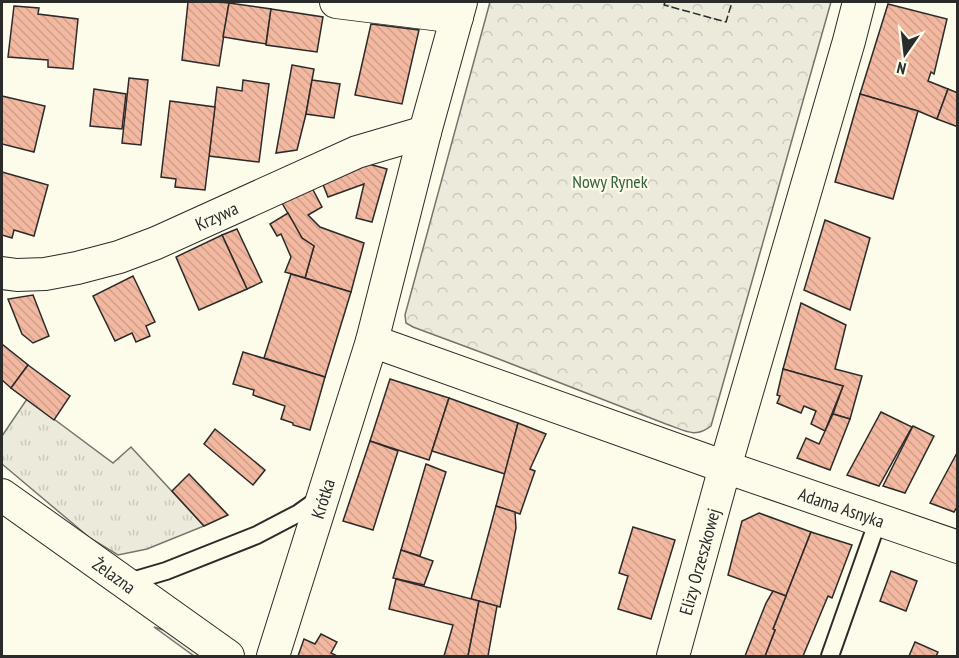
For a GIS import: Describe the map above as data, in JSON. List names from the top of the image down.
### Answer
{
  "streets": {
    "street": [
      "Krzywa",
      "Krótka",
      "Adama Asnyka",
      "Elizy Orzeszkowej",
      "Żelazna"
    ]
  },
  "crossings": [
    ["Adama Asnyka", "Elizy Orzeszkowej"]
  ],
  "parks": ["Nowy Rynek"],
  "north": "bottom"
}
